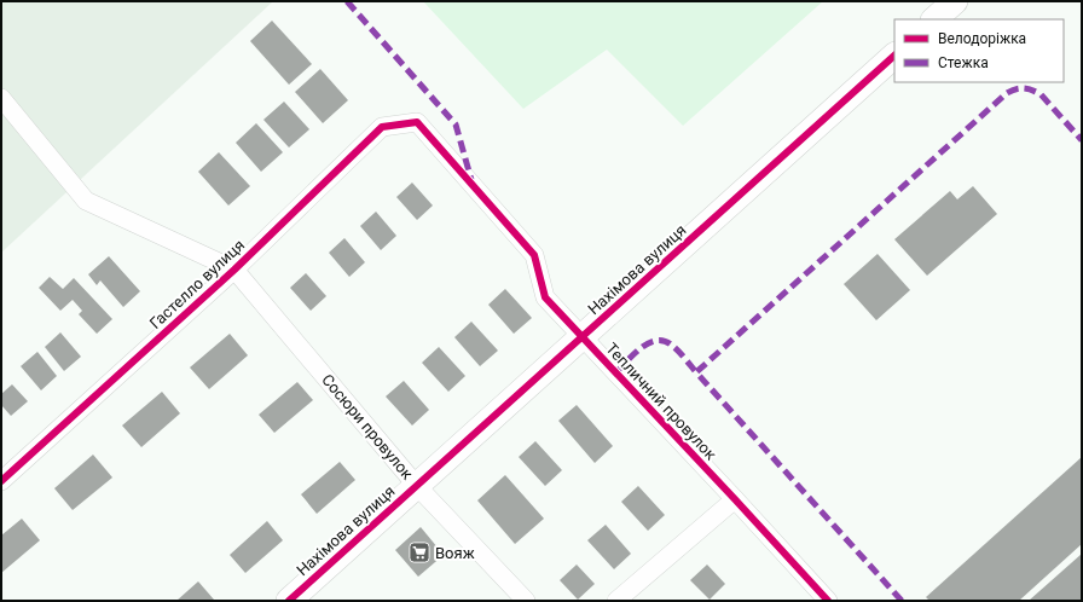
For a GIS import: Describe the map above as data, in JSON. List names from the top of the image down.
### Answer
{
  "streets": {
    "street": [
      "Нахімова вулиця",
      "Гастелло вулиця",
      "Тепличний провулок",
      "Сосюри провулок"
    ]
  },
  "crossings": [
    ["Нахімова вулиця", "Тепличний провулок"],
    ["Нахімова вулиця", "Сосюри провулок"],
    ["Гастелло вулиця", "Тепличний провулок"],
    ["Гастелло вулиця", "Сосюри провулок"]
  ],
  "places": {
    "supermarket": ["Вояж"]
  },
  "legend": ["Велодоріжка", "Стежка"]
}
